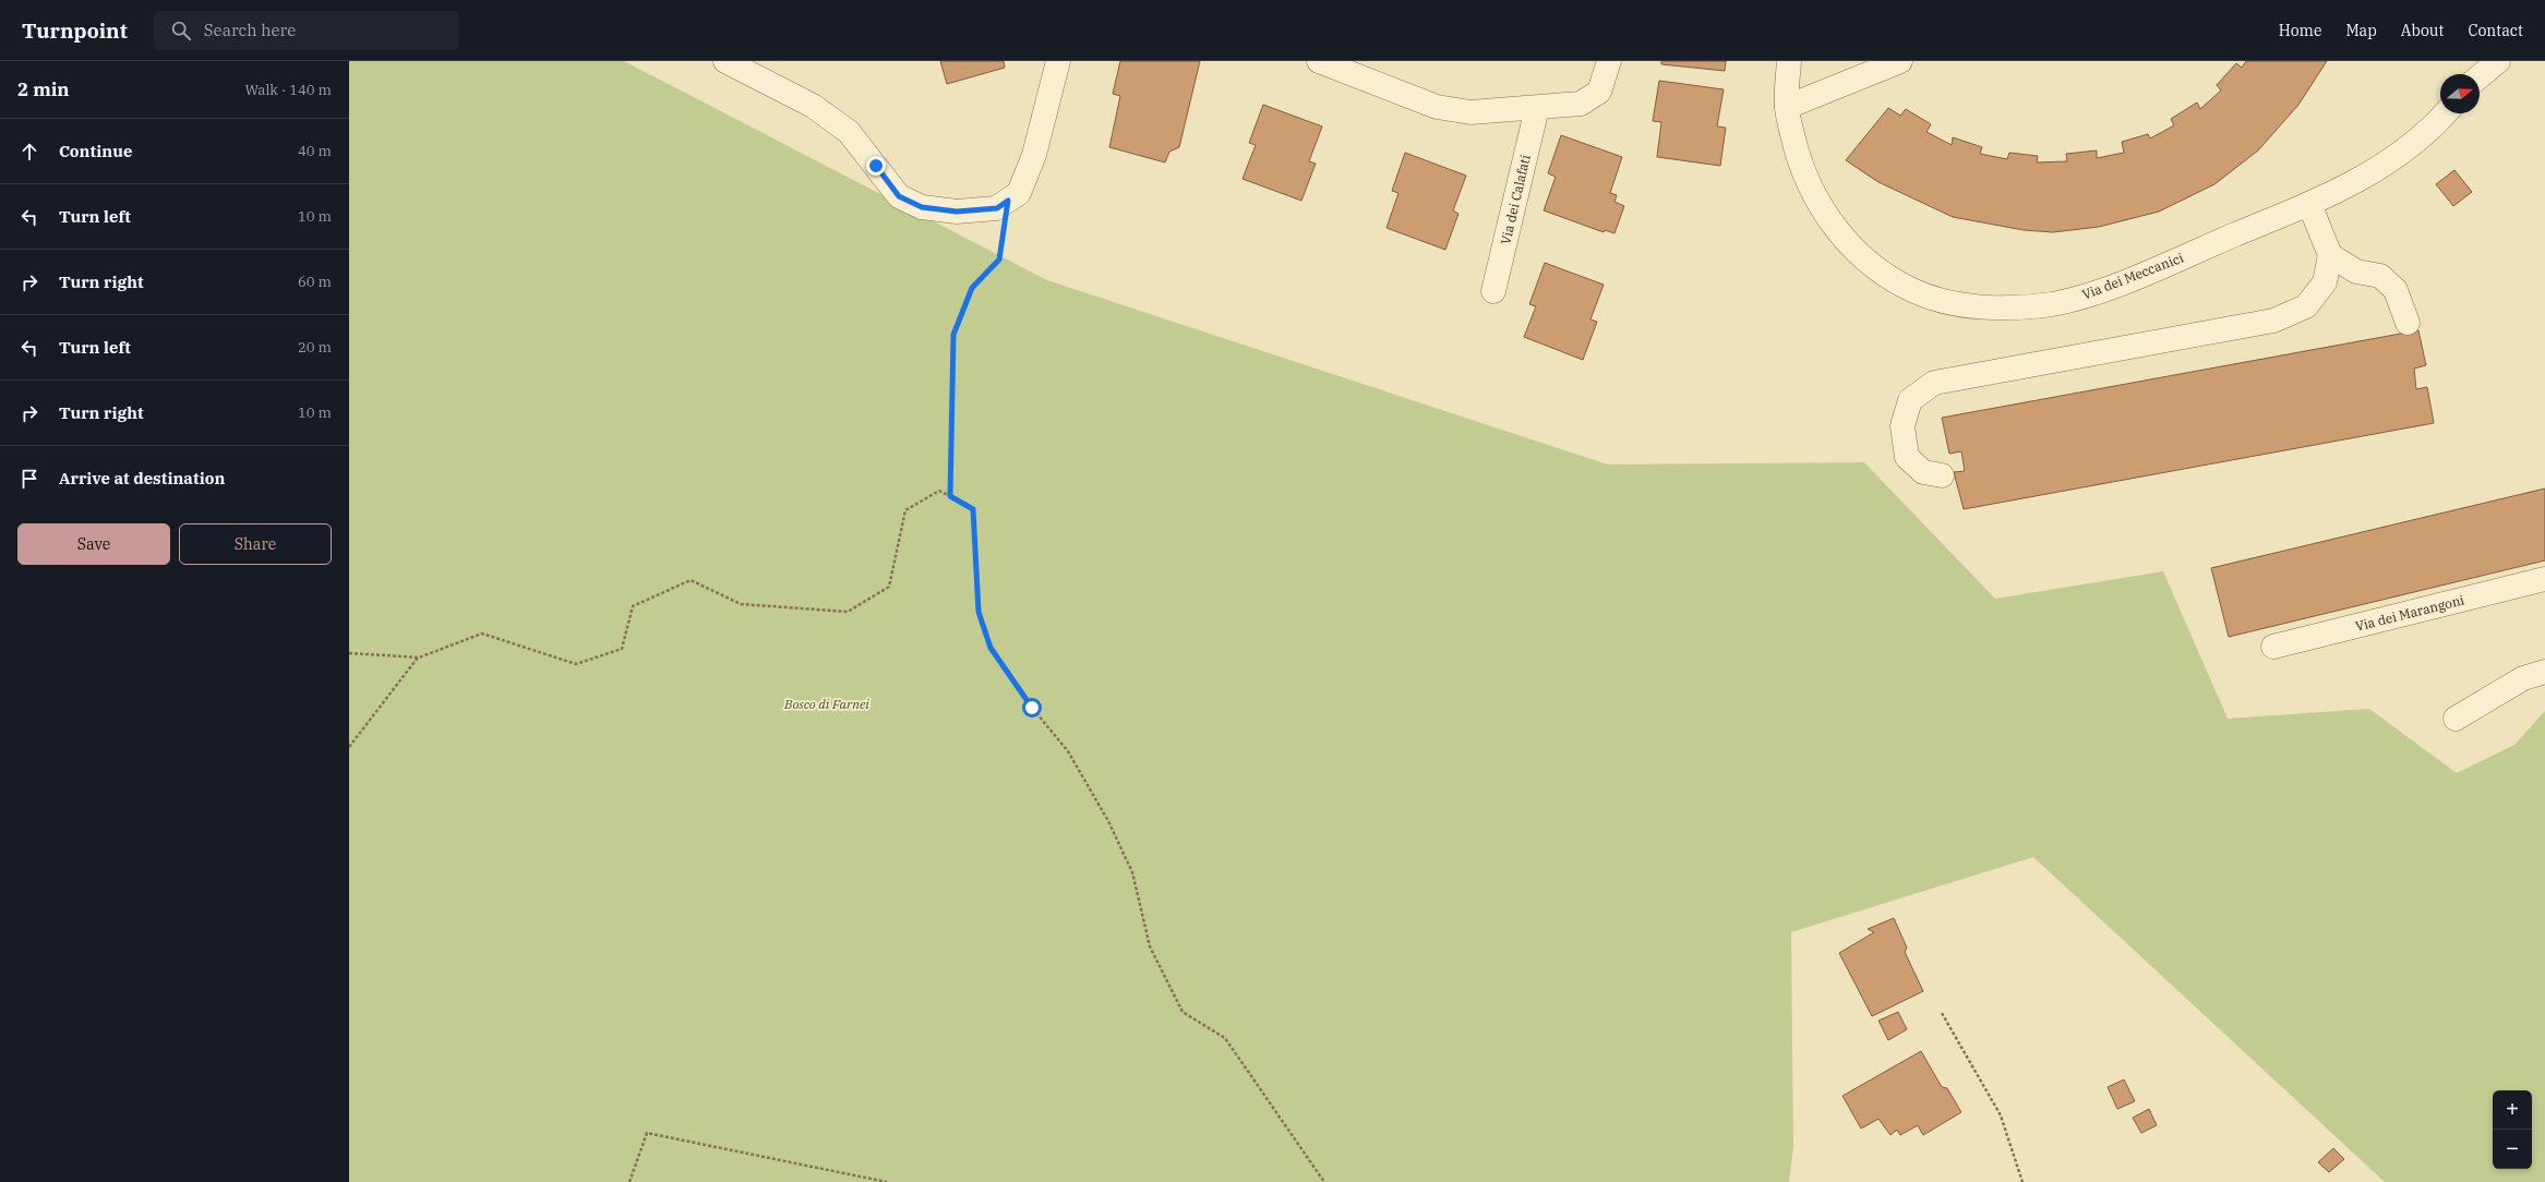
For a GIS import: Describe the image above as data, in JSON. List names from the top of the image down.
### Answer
{
  "streets": {
    "street": ["Via dei Calafati", "Via dei Meccanici", "Via dei Marangoni"]
  },
  "parks": ["Bosco di Farnei"],
  "north": "right",
  "page": {
    "header": "Turnpoint",
    "search": "Search here",
    "nav": [
      "Home",
      "Map",
      "About",
      "Contact"
    ],
    "heading": ["2 min", "Walk · 140 m"],
    "list": [
      ["Continue", "40 m"],
      ["Turn left", "10 m"],
      ["Turn right", "60 m"],
      ["Turn left", "20 m"],
      ["Turn right", "10 m"],
      "Arrive at destination"
    ],
    "buttons": ["Save", "Share"],
    "map_buttons": ["+", "−"]
  }
}
